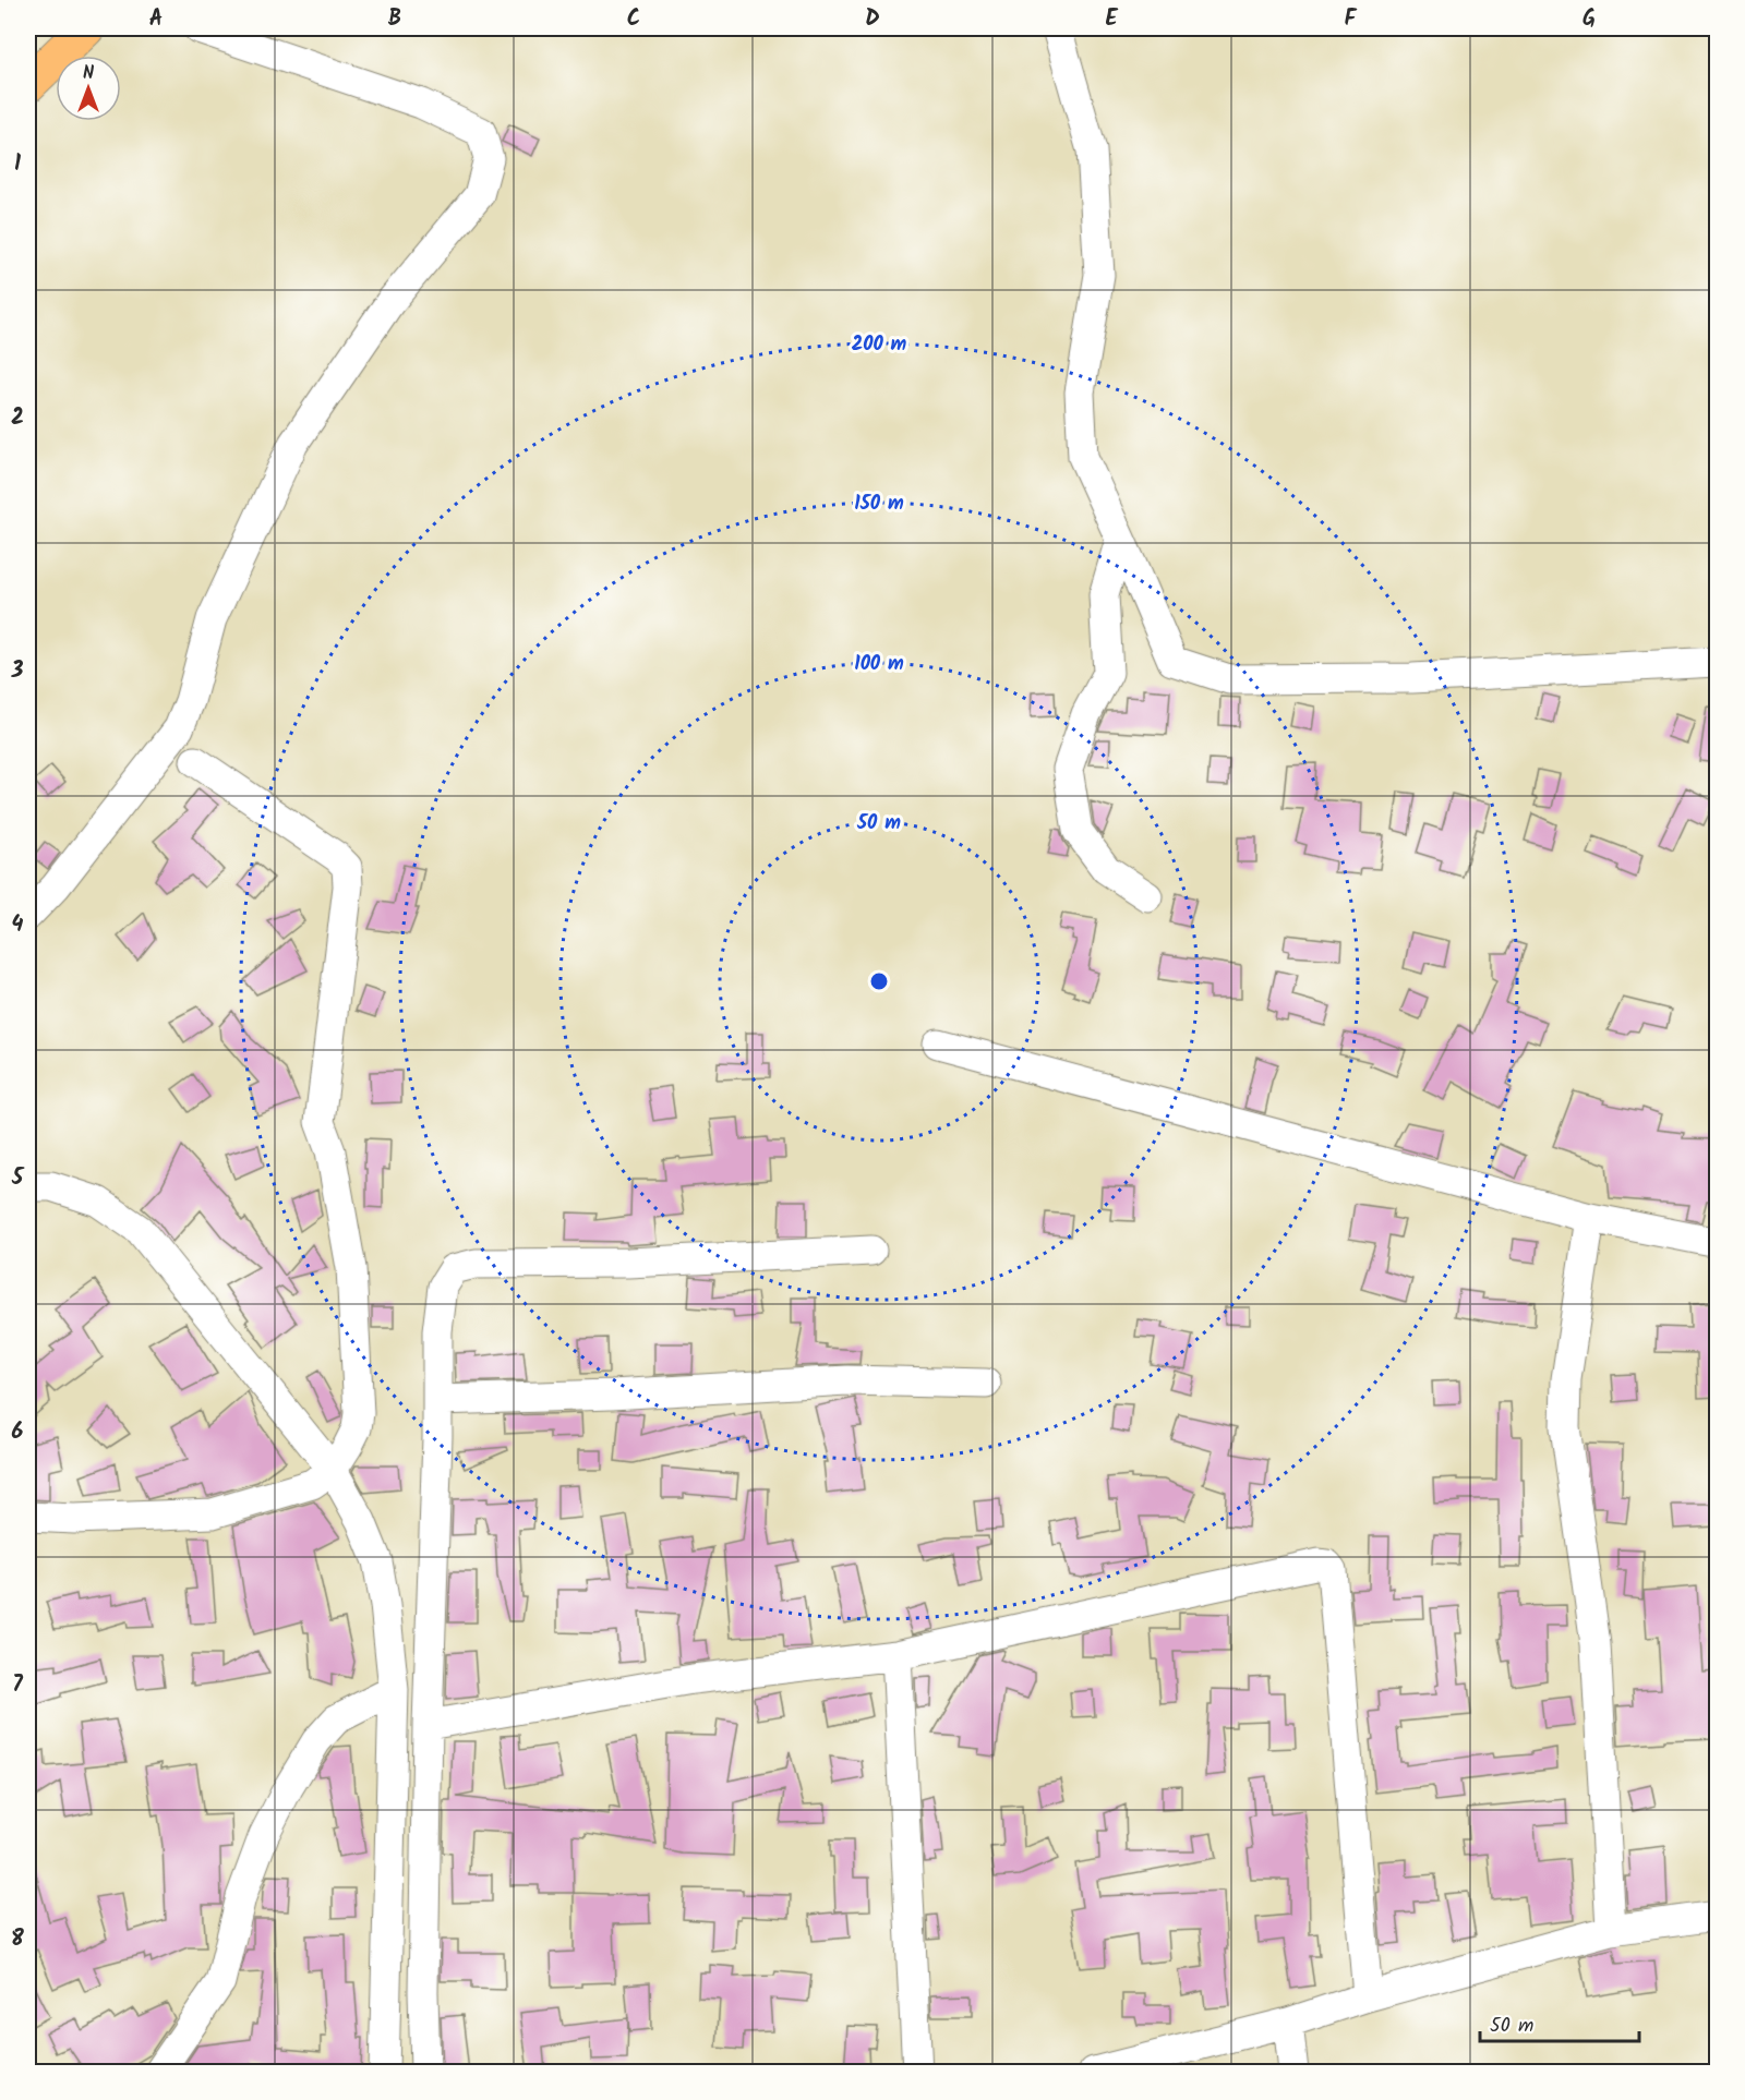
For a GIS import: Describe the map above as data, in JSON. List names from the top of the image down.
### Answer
{
  "scale_bar": "50 m",
  "north": "top",
  "grid": {
    "columns": [
      "A",
      "B",
      "C",
      "D",
      "E",
      "F",
      "G"
    ],
    "rows": [
      "1",
      "2",
      "3",
      "4",
      "5",
      "6",
      "7",
      "8"
    ]
  },
  "rings": [
    "200 m",
    "150 m",
    "100 m",
    "50 m"
  ]
}
